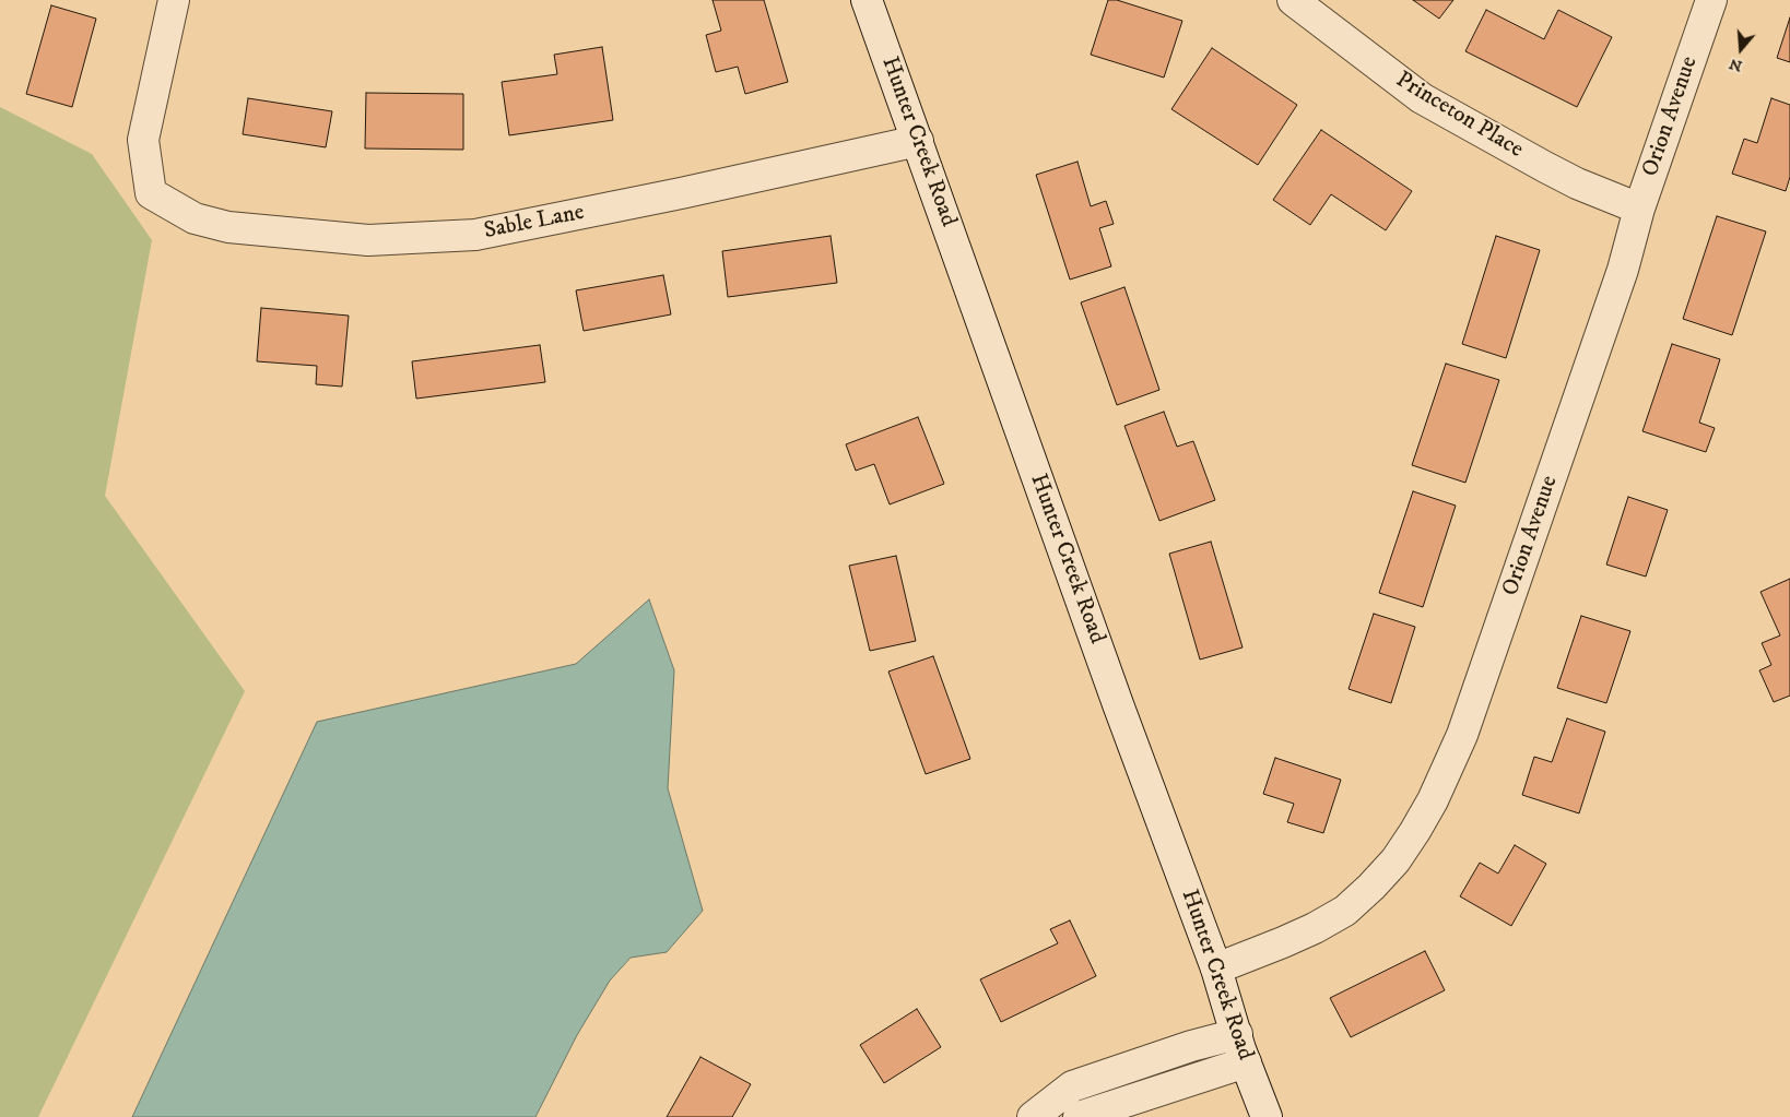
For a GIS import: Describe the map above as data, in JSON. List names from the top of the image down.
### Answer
{
  "streets": {
    "street": [
      "Princeton Place",
      "Orion Avenue",
      "Hunter Creek Road",
      "Sable Lane"
    ]
  },
  "crossings": [
    ["Princeton Place", "Orion Avenue"],
    ["Orion Avenue", "Hunter Creek Road"],
    ["Hunter Creek Road", "Sable Lane"]
  ],
  "north": "bottom"
}
